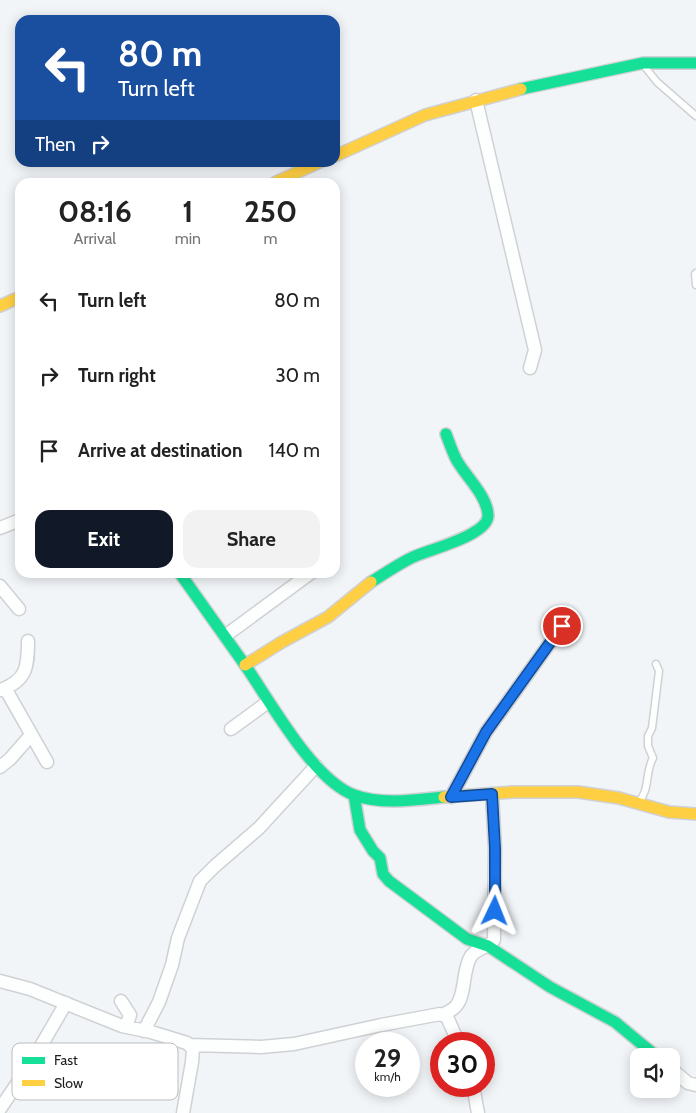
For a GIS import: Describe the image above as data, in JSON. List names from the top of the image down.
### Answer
{
  "legend": ["Fast", "Slow"],
  "page": {
    "turn": ["80 m", "Turn left"],
    "then": "Then",
    "eta": [
      "08:16",
      "Arrival",
      "1",
      "min",
      "250",
      "m"
    ],
    "list": [
      {
        "name": "Turn left",
        "value": "80 m"
      },
      {
        "name": "Turn right",
        "value": "30 m"
      },
      {
        "name": "Arrive at destination",
        "value": "140 m"
      }
    ],
    "buttons": ["Exit", "Share"],
    "speed": "29 km/h",
    "limit": "30"
  }
}
